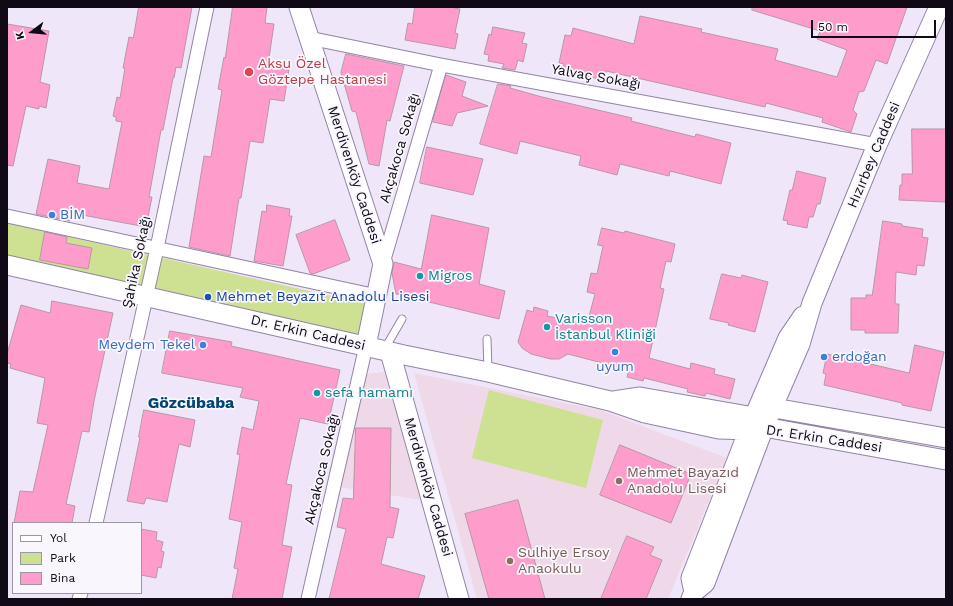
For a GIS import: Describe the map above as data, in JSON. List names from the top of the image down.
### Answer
{
  "streets": {
    "street": [
      "Yalvaç Sokağı",
      "Akçakoca Sokağı",
      "Hızırbey Caddesi",
      "Merdivenköy Caddesi",
      "Şahika Sokağı",
      "Dr. Erkin Caddesi"
    ]
  },
  "crossings": [
    ["Yalvaç Sokağı", "Akçakoca Sokağı"],
    ["Yalvaç Sokağı", "Hızırbey Caddesi"],
    ["Yalvaç Sokağı", "Merdivenköy Caddesi"],
    ["Akçakoca Sokağı", "Merdivenköy Caddesi"],
    ["Akçakoca Sokağı", "Dr. Erkin Caddesi"],
    ["Hızırbey Caddesi", "Dr. Erkin Caddesi"],
    ["Merdivenköy Caddesi", "Dr. Erkin Caddesi"],
    ["Şahika Sokağı", "Dr. Erkin Caddesi"]
  ],
  "districts": ["Gözcübaba"],
  "places": [
    "Aksu Özel Göztepe Hastanesi",
    "BİM",
    "Migros",
    "Mehmet Beyazıt Anadolu Lisesi",
    "Varisson İstanbul Kliniği",
    "Meydem Tekel",
    "uyum",
    "erdoğan",
    "sefa hamamı",
    "Mehmet Bayazıd Anadolu Lisesi",
    "Sulhiye Ersoy Anaokulu"
  ],
  "legend": ["Yol", "Park", "Bina"],
  "scale_bar": "50 m",
  "north": "left"
}
